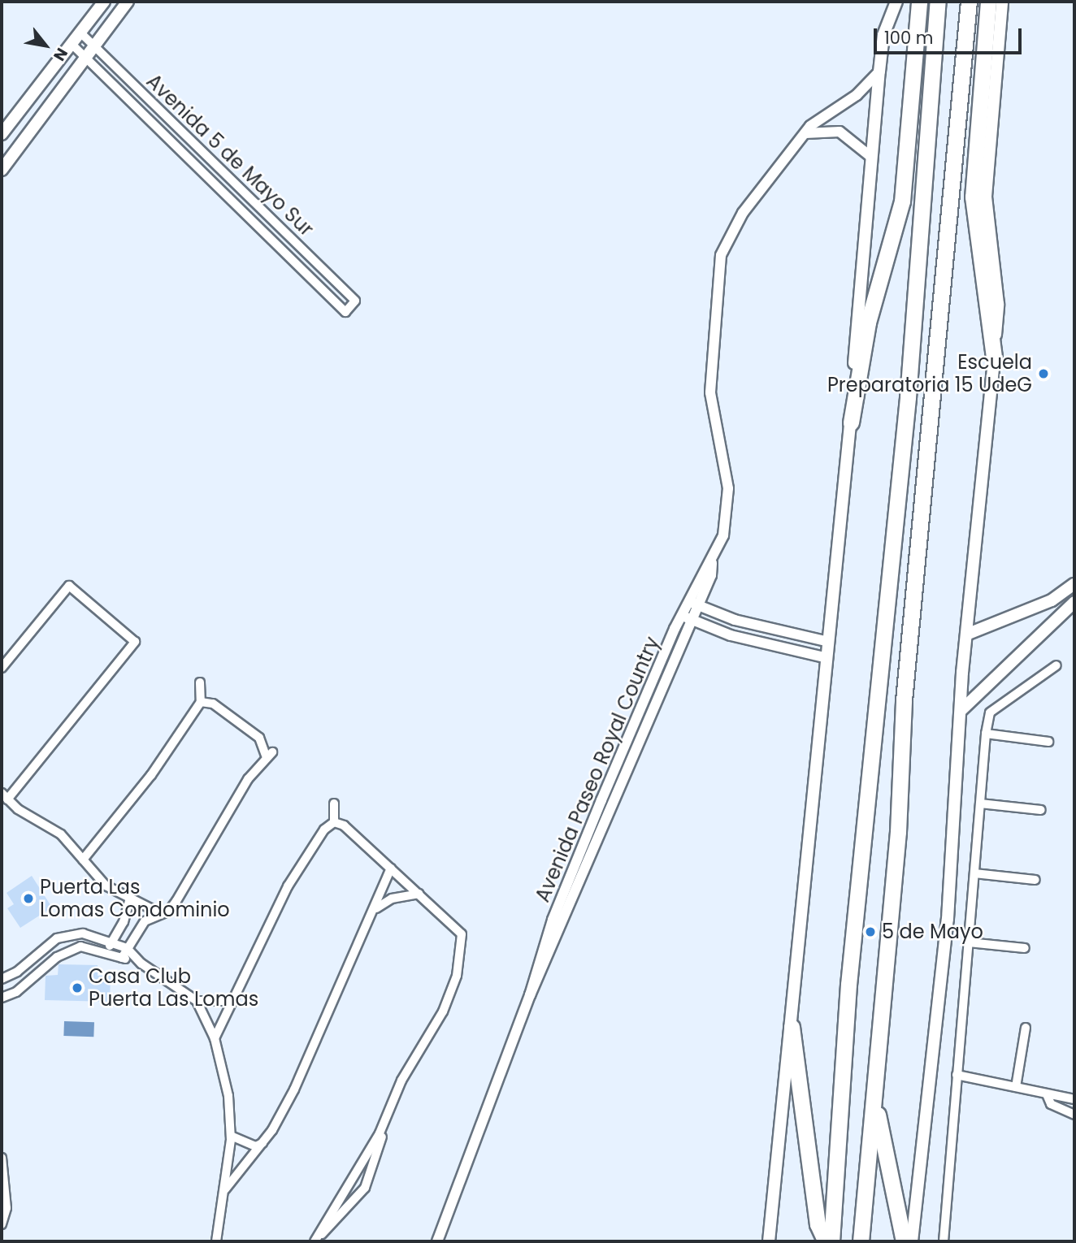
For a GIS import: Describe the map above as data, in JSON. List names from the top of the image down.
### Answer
{
  "streets": {
    "street": ["Avenida 5 de Mayo Sur", "Avenida Paseo Royal Country"]
  },
  "places": [
    "Escuela Preparatoria 15 UdeG",
    "Puerta Las Lomas Condominio",
    "5 de Mayo",
    "Casa Club Puerta Las Lomas"
  ],
  "scale_bar": "100 m",
  "north": "bottom right"
}
